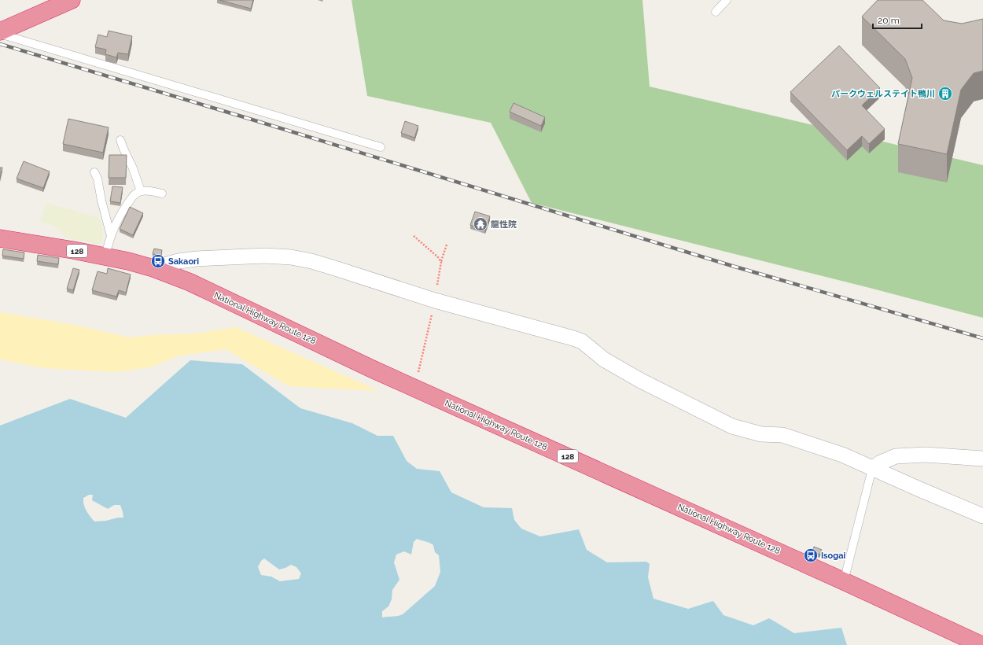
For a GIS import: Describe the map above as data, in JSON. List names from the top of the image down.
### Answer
{
  "streets": {
    "highway": ["128", "National Highway Route 128"]
  },
  "places": {
    "building": ["パークウェルステイト鴨川"],
    "temple": ["龍性院"],
    "bus stop": ["Sakaori", "Isogai"]
  },
  "scale_bar": "20 m"
}
